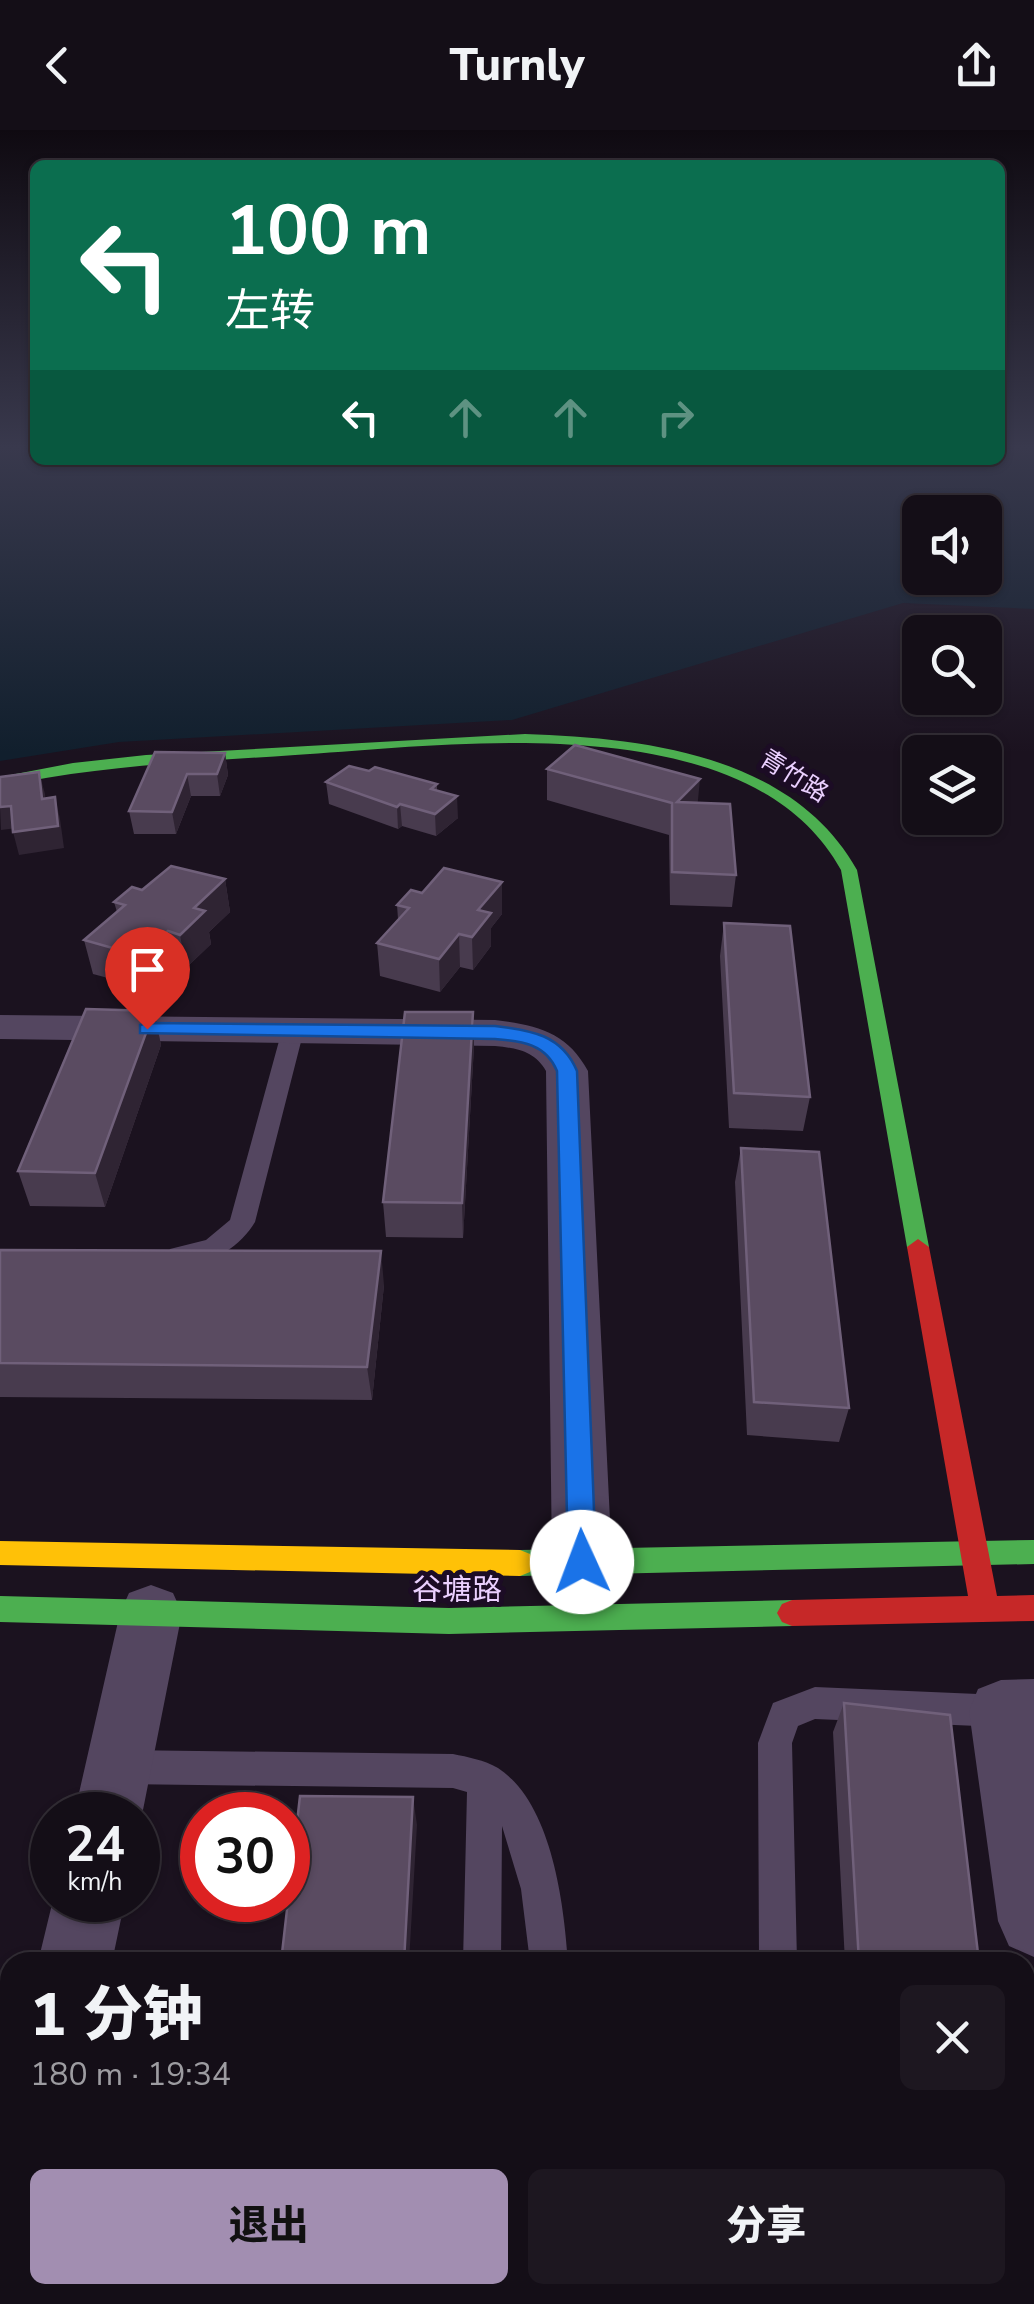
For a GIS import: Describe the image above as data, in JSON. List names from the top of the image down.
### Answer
{
  "streets": {
    "street": ["青竹路", "谷塘路"]
  },
  "crossings": [
    ["青竹路", "谷塘路"]
  ],
  "page": {
    "header": "Turnly",
    "turn": ["100 m", "左转"],
    "speed": "24 km/h",
    "limit": "30",
    "heading": ["1 分钟", "180 m · 19:34"],
    "buttons": ["退出", "分享"]
  }
}
